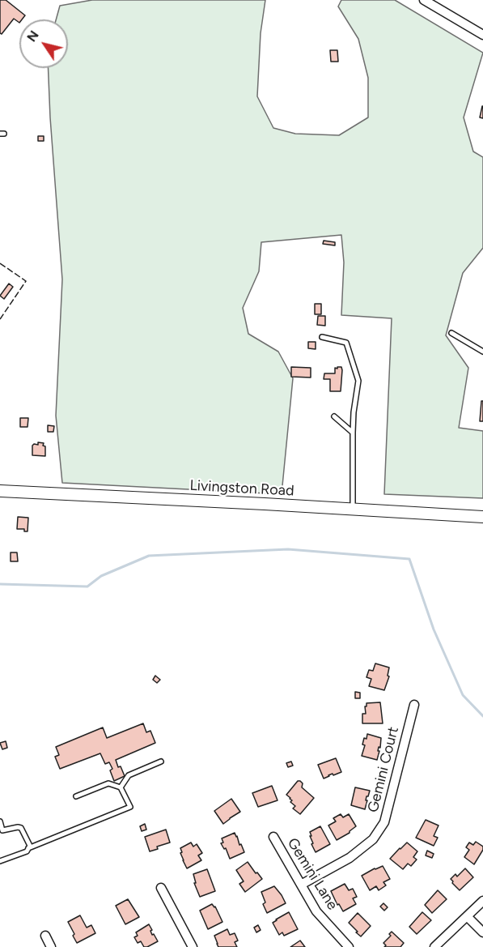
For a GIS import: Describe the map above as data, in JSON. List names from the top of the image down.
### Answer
{
  "streets": {
    "main road": ["Livingston Road"],
    "street": ["Gemini Court", "Gemini Lane"]
  },
  "crossings": [
    ["Gemini Court", "Gemini Lane"]
  ],
  "north": "top left"
}
